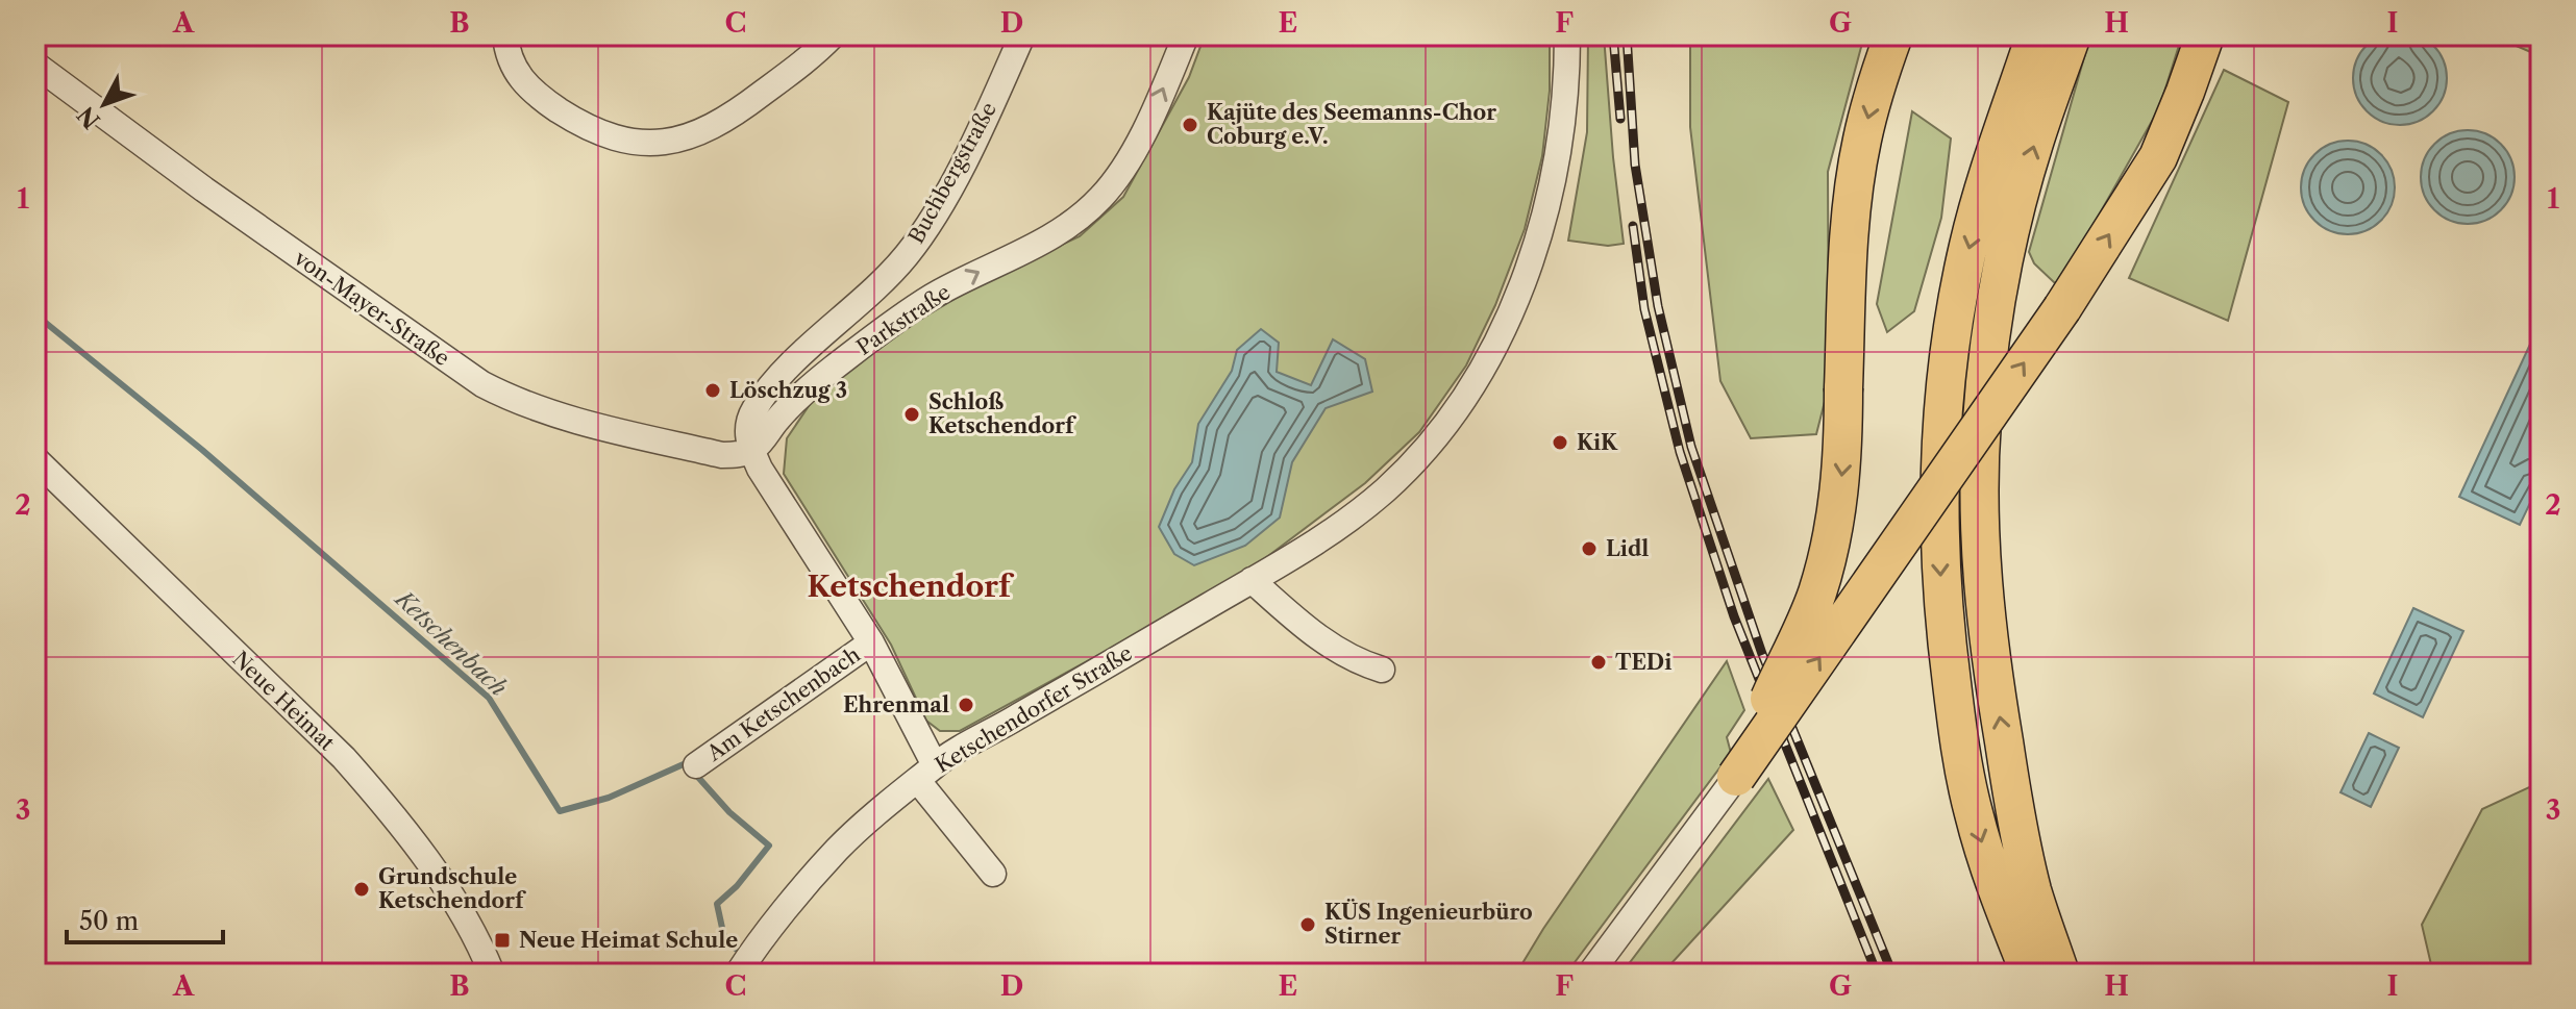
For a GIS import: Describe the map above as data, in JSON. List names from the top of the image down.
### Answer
{
  "streets": {
    "street": [
      "Buchbergstraße",
      "von-Mayer-Straße",
      "Parkstraße",
      "Neue Heimat",
      "Am Ketschenbach",
      "Ketschendorfer Straße"
    ]
  },
  "crossings": [
    ["Buchbergstraße", "von-Mayer-Straße"],
    ["Buchbergstraße", "Parkstraße"],
    ["von-Mayer-Straße", "Parkstraße"]
  ],
  "one_way": ["Parkstraße"],
  "districts": ["Ketschendorf"],
  "water": ["Ketschenbach"],
  "places": {
    "other": [
      "Kajüte des Seemanns-Chor Coburg e.V.",
      "Löschzug 3",
      "Schloß Ketschendorf",
      "KiK",
      "Lidl",
      "TEDi",
      "Ehrenmal",
      "Grundschule Ketschendorf",
      "KÜS Ingenieurbüro Stirner"
    ],
    "transit": ["Neue Heimat Schule"]
  },
  "scale_bar": "50 m",
  "north": "bottom left",
  "grid": {
    "columns": [
      "A",
      "B",
      "C",
      "D",
      "E",
      "F",
      "G",
      "H",
      "I"
    ],
    "rows": ["1", "2", "3"]
  }
}
